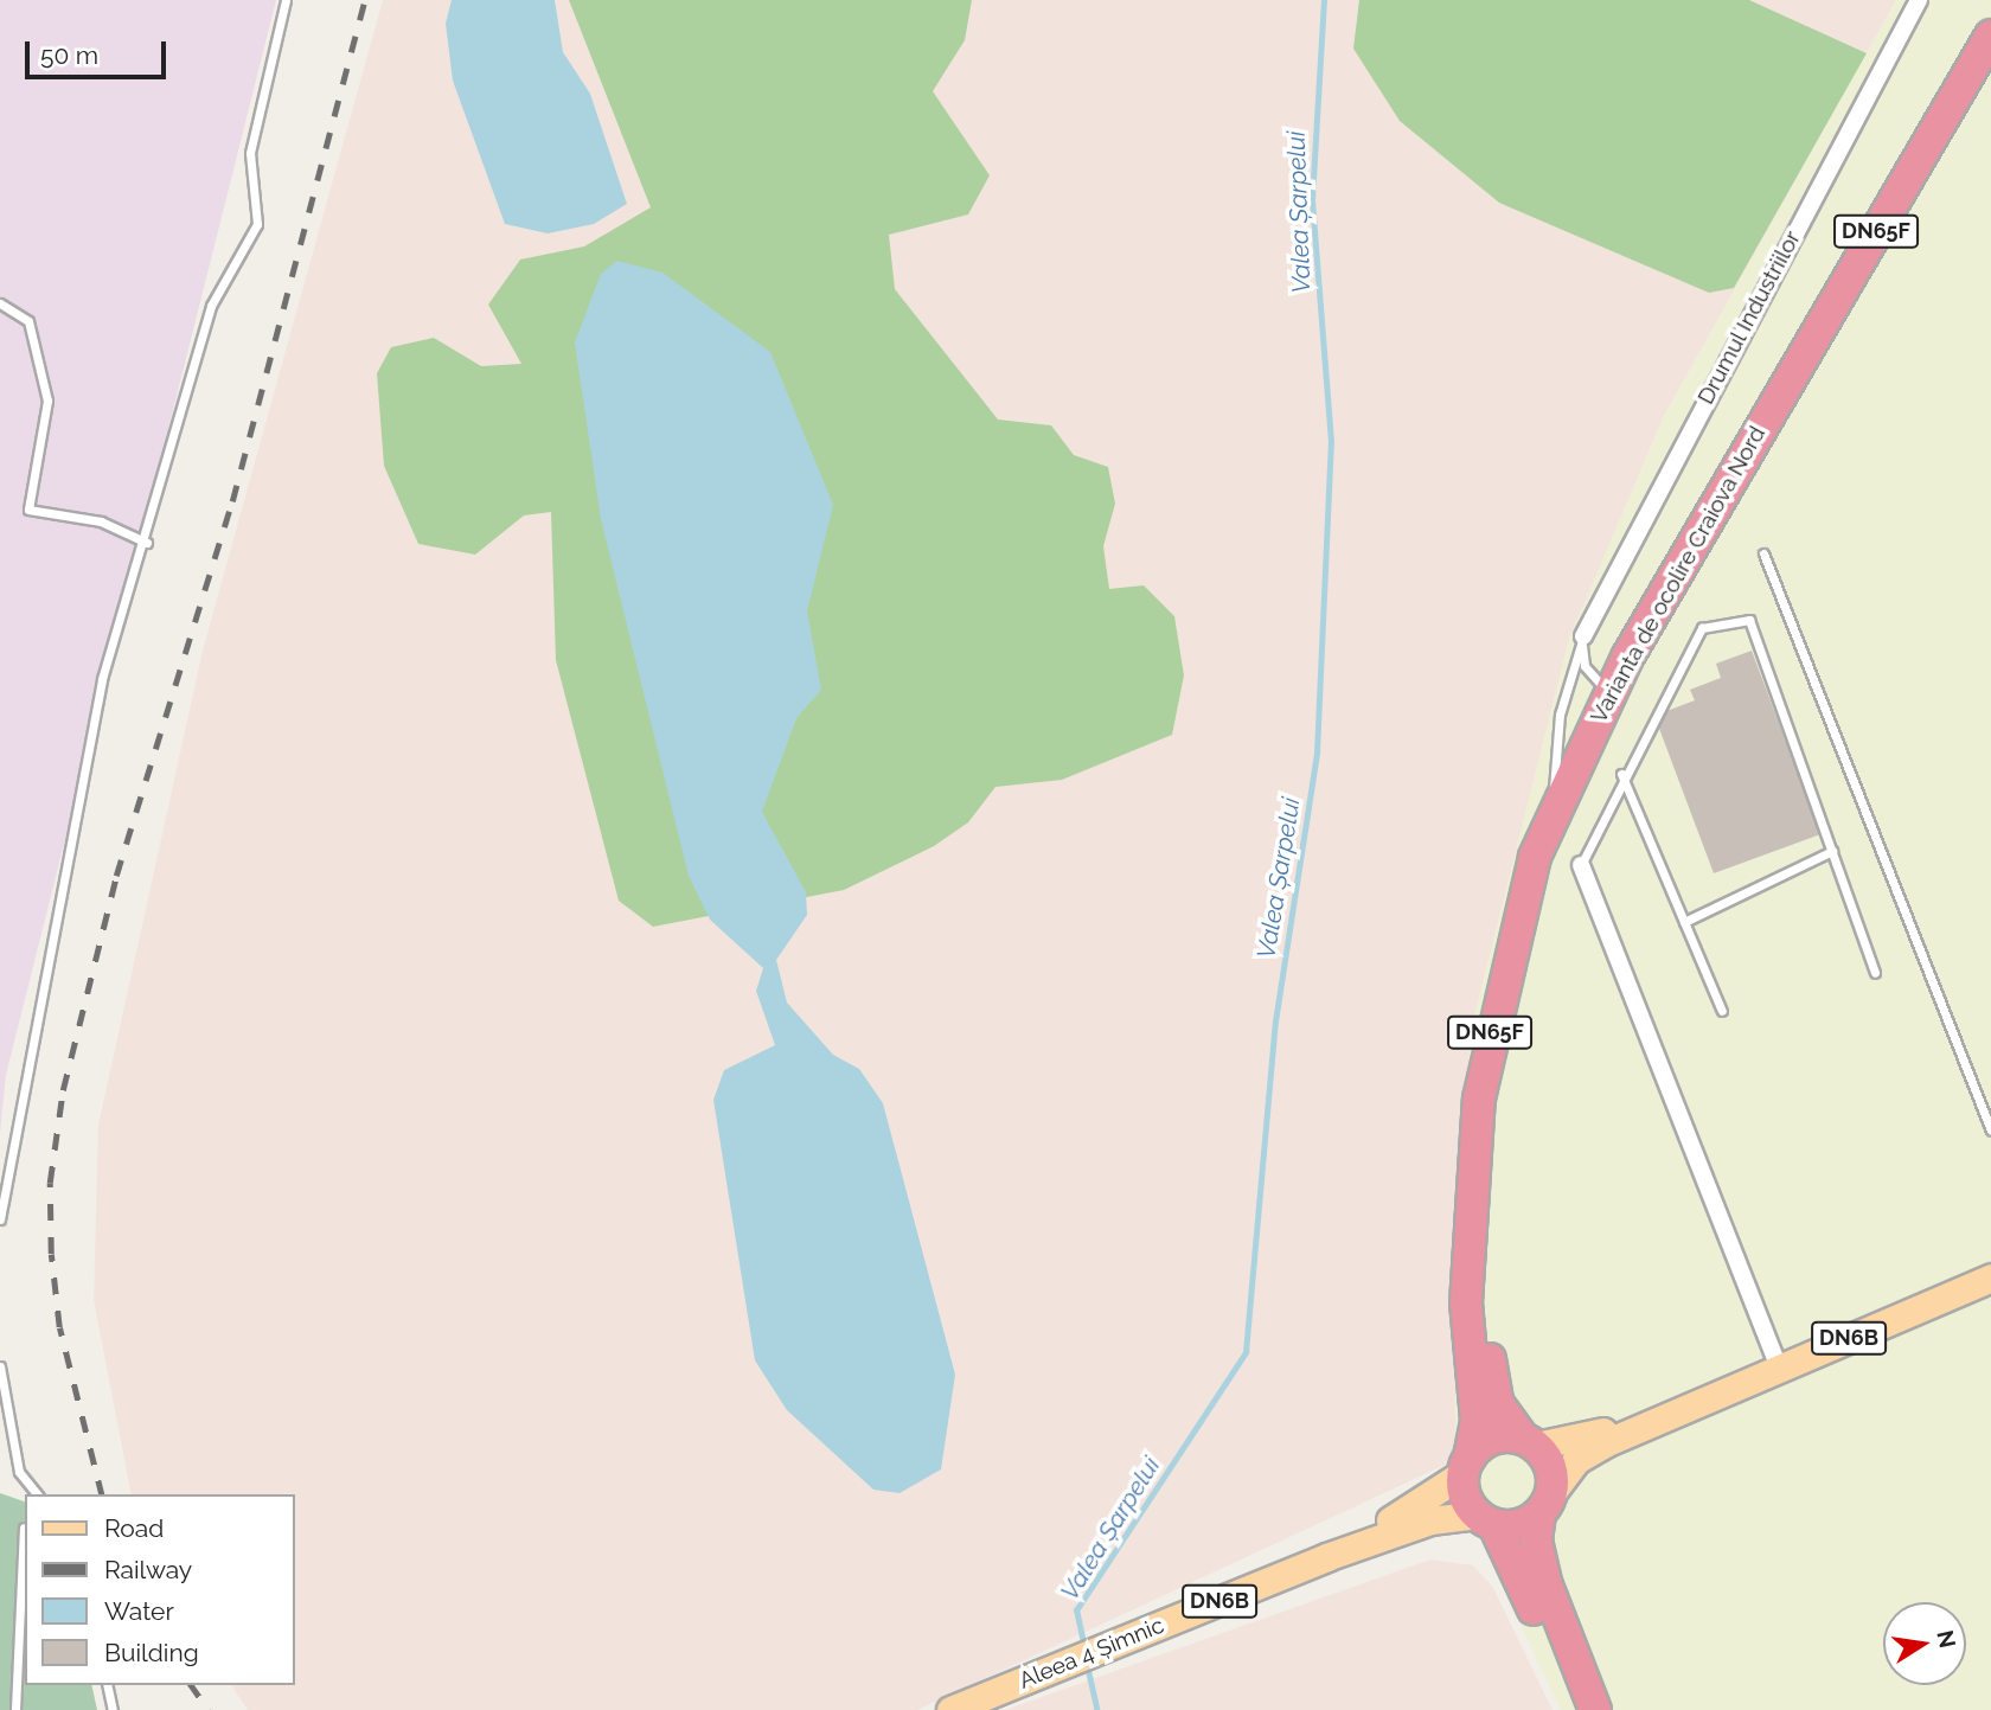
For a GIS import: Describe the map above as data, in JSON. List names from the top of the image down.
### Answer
{
  "streets": {
    "highway": ["DN65F", "Varianta de ocolire Craiova Nord", "DN6B"],
    "main road": ["Aleea 4 Șimnic"],
    "street": ["Drumul Industriilor"]
  },
  "crossings": [
    ["Drumul Industriilor", "Varianta de ocolire Craiova Nord"],
    ["Varianta de ocolire Craiova Nord", "DN6B"],
    ["Varianta de ocolire Craiova Nord", "Aleea 4 Șimnic"],
    ["DN6B", "Aleea 4 Șimnic"]
  ],
  "water": ["Valea Șarpelui"],
  "legend": [
    "Road",
    "Railway",
    "Water",
    "Building"
  ],
  "scale_bar": "50 m",
  "north": "right"
}
